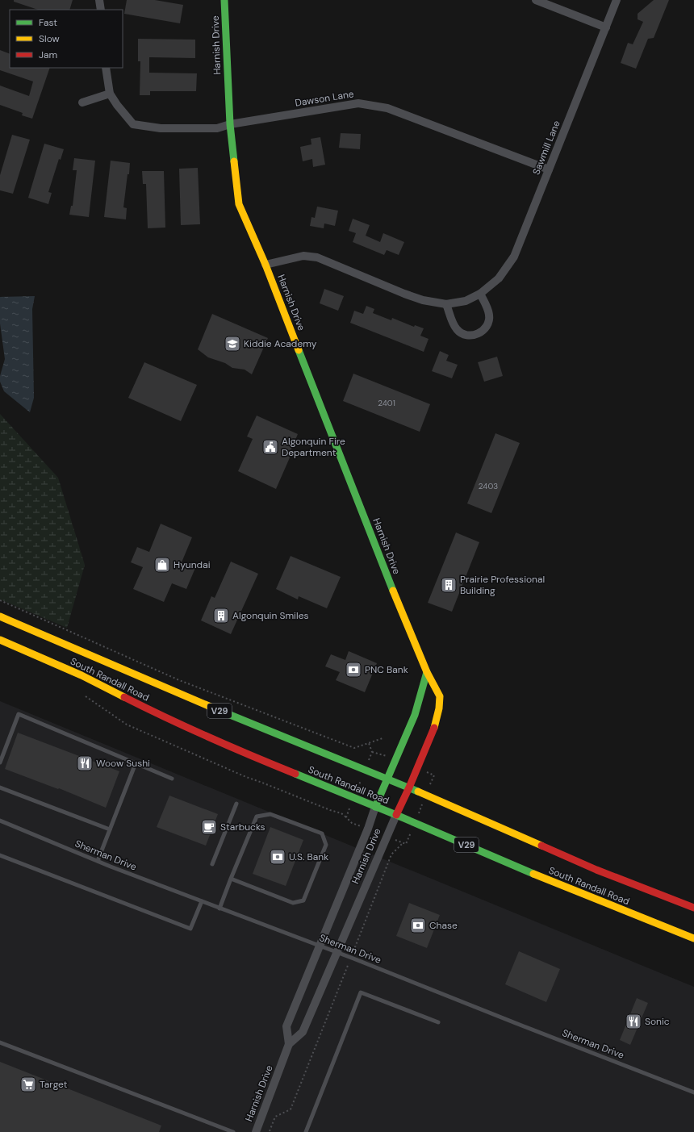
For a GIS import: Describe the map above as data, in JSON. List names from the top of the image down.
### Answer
{
  "streets": {
    "main road": ["Harnish Drive", "South Randall Road", "V29"],
    "street": ["Dawson Lane", "Sawmill Lane"],
    "lane": ["Sherman Drive"]
  },
  "crossings": [
    ["Harnish Drive", "Dawson Lane"],
    ["Harnish Drive", "Sawmill Lane"],
    ["Harnish Drive", "South Randall Road"],
    ["Harnish Drive", "Sherman Drive"],
    ["Dawson Lane", "Sawmill Lane"]
  ],
  "places": {
    "school or university": ["Kiddie Academy"],
    "public building": ["Algonquin Fire Department"],
    "shop": ["Hyundai"],
    "building": ["Prairie Professional Building", "Algonquin Smiles"],
    "bank": ["PNC Bank", "U.S. Bank", "Chase"],
    "restaurant": ["Woow Sushi", "Sonic"],
    "cafe": ["Starbucks"],
    "supermarket": ["Target"]
  },
  "house_numbers": ["2401", "2403"],
  "legend": ["Fast", "Slow", "Jam"]
}
